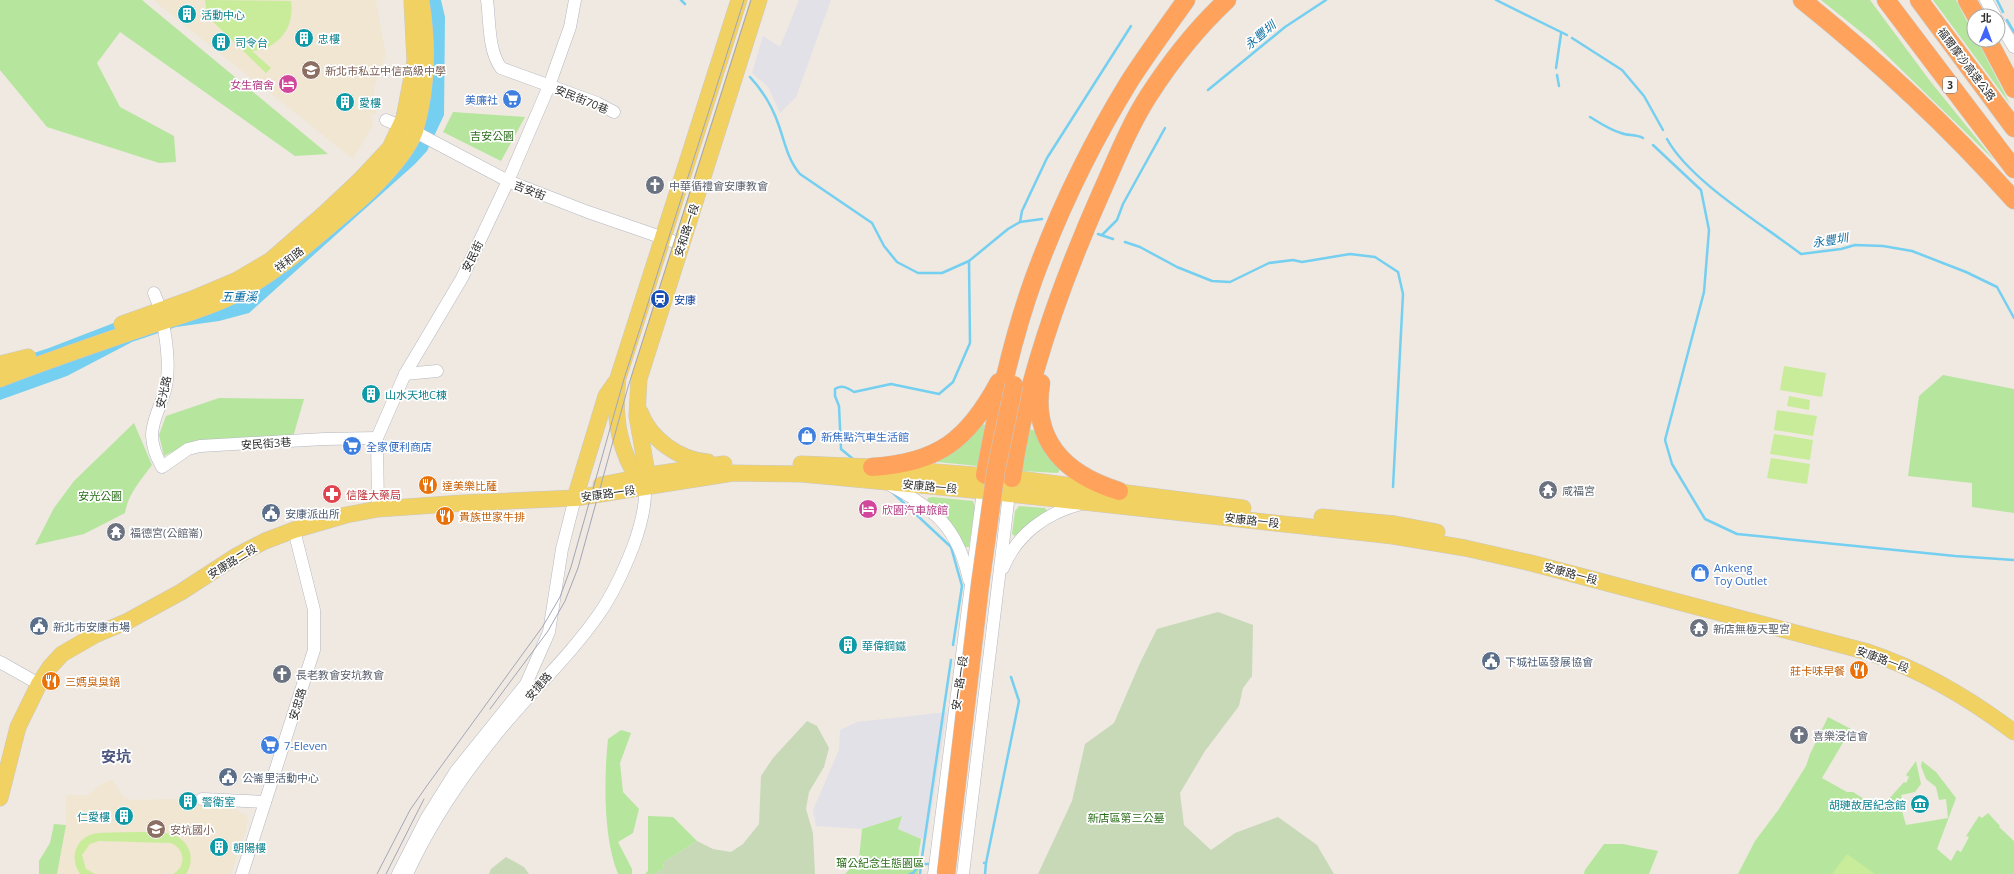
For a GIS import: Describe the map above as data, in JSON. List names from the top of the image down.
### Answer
{
  "streets": {
    "highway": ["福爾摩沙高速公路", "3"],
    "main road": [
      "安和路一段",
      "祥和路",
      "安康路一段",
      "安康路二段"
    ],
    "street": [
      "安民街70巷",
      "吉安街",
      "安民街",
      "安光路",
      "安民街3巷",
      "安一路一段",
      "安捷路",
      "安忠路"
    ]
  },
  "crossings": [
    ["安民街70巷", "安民街"],
    ["吉安街", "安和路一段"],
    ["吉安街", "安民街"],
    ["吉安街", "祥和路"],
    ["安和路一段", "安康路一段"],
    ["安和路一段", "安康路二段"],
    ["安和路一段", "安捷路"],
    ["安民街", "安民街3巷"],
    ["安民街", "安康路二段"],
    ["祥和路", "安光路"],
    ["安光路", "安民街3巷"],
    ["安康路一段", "安康路二段"],
    ["安康路一段", "安一路一段"],
    ["安康路一段", "安捷路"],
    ["安康路二段", "安捷路"],
    ["安康路二段", "安忠路"]
  ],
  "districts": ["安坑"],
  "water": ["永豐圳", "五重溪"],
  "parks": [
    "吉安公園",
    "安光公園",
    "新店區第三公墓",
    "瑠公紀念生態園區"
  ],
  "places": {
    "building": [
      "活動中心",
      "忠樓",
      "司令台",
      "愛樓",
      "山水天地C棟",
      "華偉鋼鐵",
      "警衛室",
      "仁愛樓",
      "朝陽樓"
    ],
    "school or university": ["新北市私立中信高級中學", "安坑國小"],
    "hotel": ["女生宿舍", "欣園汽車旅館"],
    "supermarket": ["美廉社", "全家便利商店", "7-Eleven"],
    "church": ["中華循禮會安康教會", "長老教會安坑教會", "喜樂浸信會"],
    "station": ["安康"],
    "shop": ["新焦點汽車生活館", "Ankeng Toy Outlet"],
    "restaurant": [
      "達美樂比薩",
      "貴族世家牛排",
      "莊卡味早餐",
      "三媽臭臭鍋"
    ],
    "temple": ["咸福宮", "福德宮(公館崙)", "新店無極天聖宮"],
    "pharmacy": ["信隆大藥局"],
    "public building": [
      "安康派出所",
      "新北市安康市場",
      "下城社區發展協會",
      "公崙里活動中心"
    ],
    "museum": ["胡璉故居紀念館"]
  },
  "north": "top"
}
